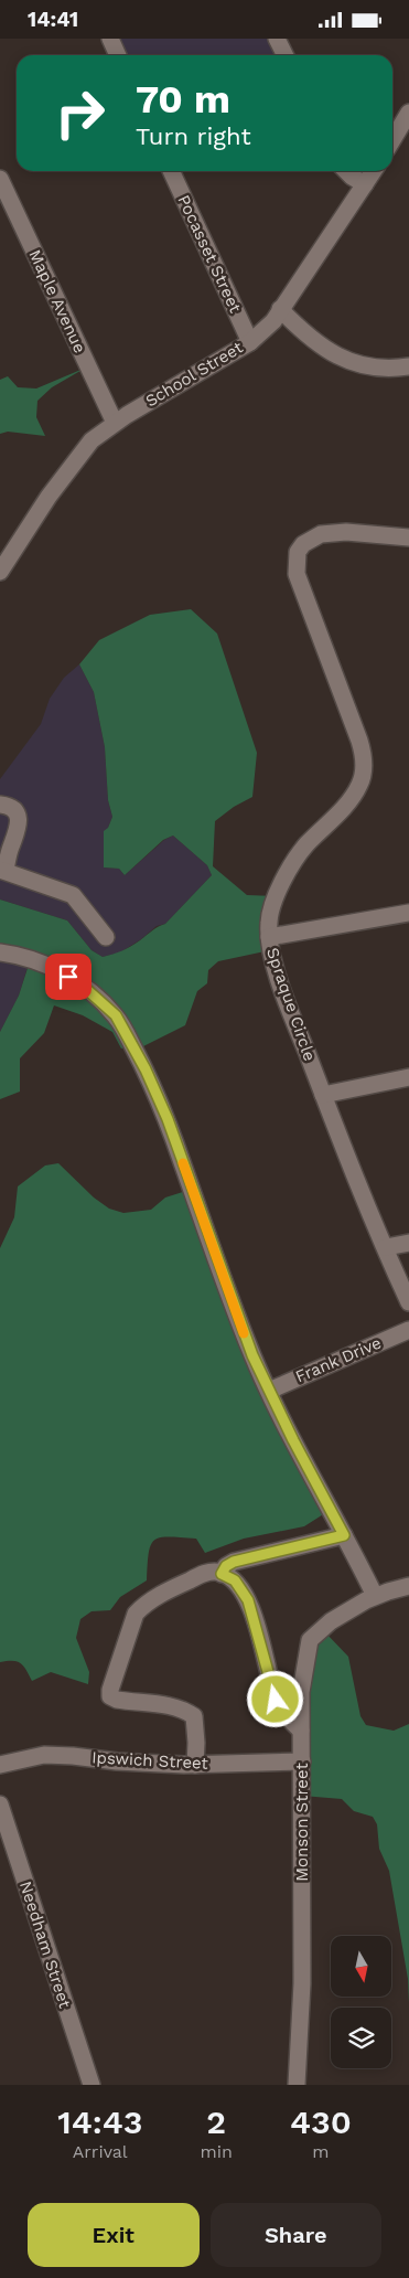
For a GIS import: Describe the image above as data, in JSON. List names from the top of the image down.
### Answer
{
  "streets": {
    "street": [
      "Pocasset Street",
      "Maple Avenue",
      "School Street",
      "Spraque Circle",
      "Frank Drive",
      "Ipswich Street",
      "Monson Street",
      "Needham Street"
    ]
  },
  "crossings": [
    ["Pocasset Street", "School Street"],
    ["Maple Avenue", "School Street"],
    ["Ipswich Street", "Monson Street"]
  ],
  "north": "bottom",
  "page": {
    "status": "14:41",
    "turn": ["70 m", "Turn right"],
    "eta": [
      "14:43",
      "Arrival",
      "2",
      "min",
      "430",
      "m"
    ],
    "buttons": ["Exit", "Share"]
  }
}
